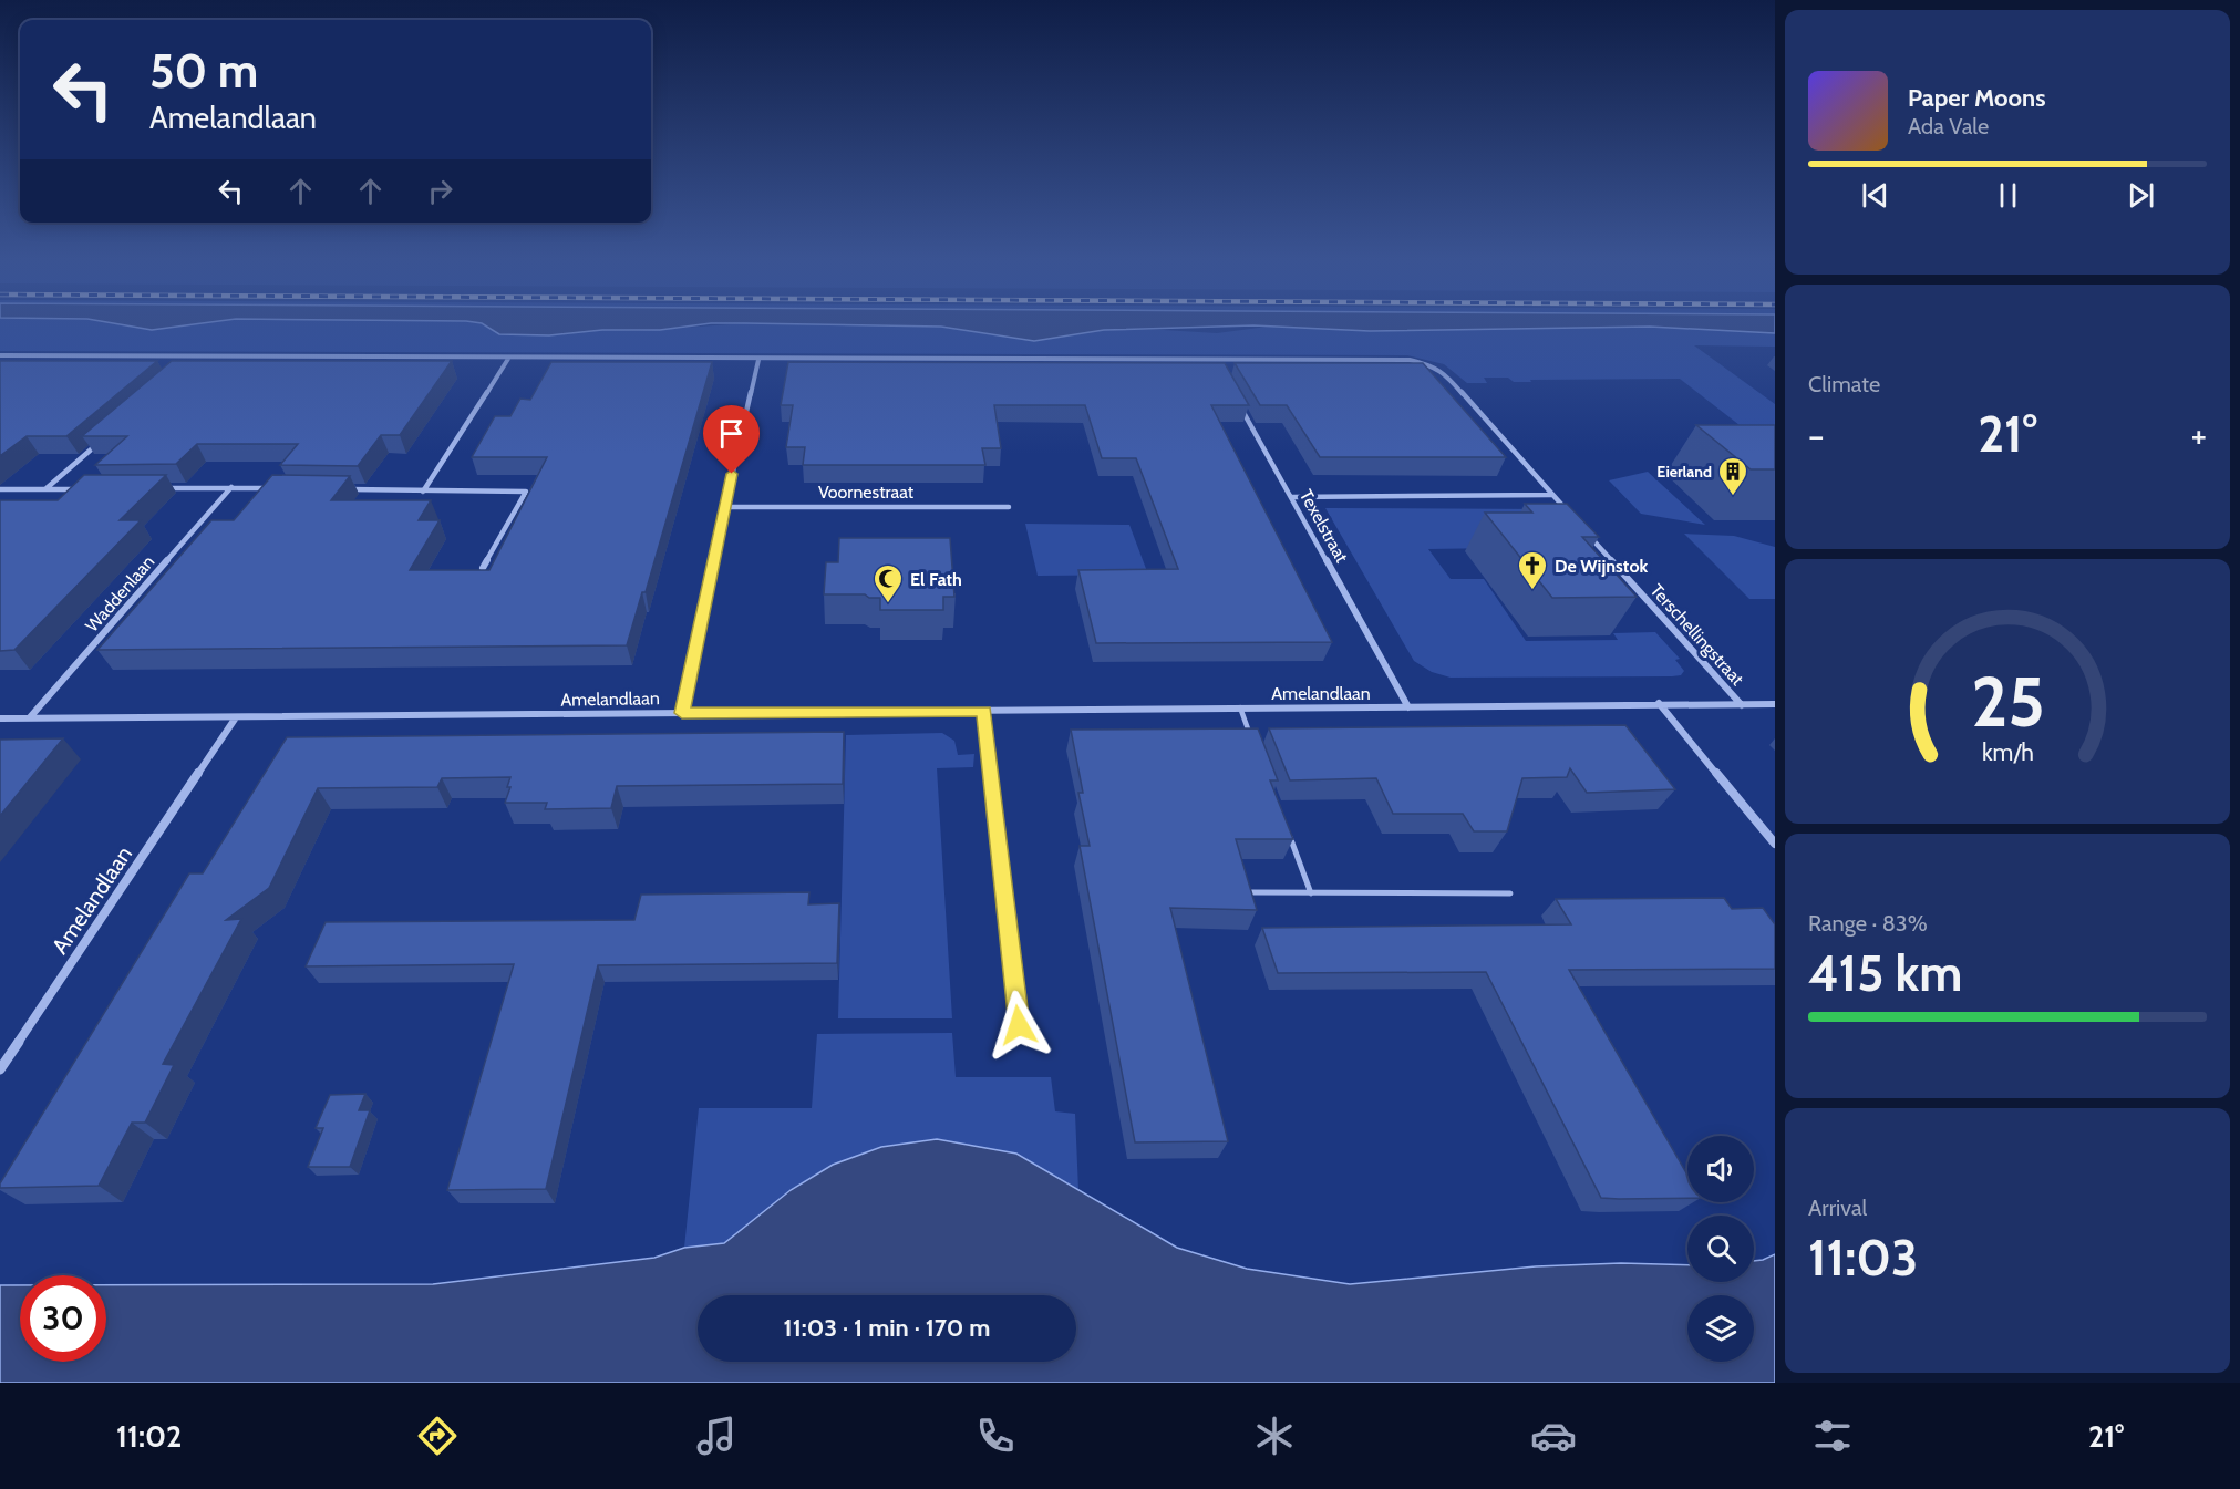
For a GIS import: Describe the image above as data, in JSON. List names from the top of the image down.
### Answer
{
  "streets": {
    "street": [
      "Voornestraat",
      "Texelstraat",
      "Waddenlaan",
      "Terschellingstraat",
      "Amelandlaan"
    ]
  },
  "crossings": [
    ["Texelstraat", "Amelandlaan"],
    ["Waddenlaan", "Amelandlaan"],
    ["Terschellingstraat", "Amelandlaan"]
  ],
  "places": {
    "building": ["Eierland"],
    "church": ["De Wijnstok"],
    "mosque": ["El Fath"]
  },
  "page": {
    "turn": ["50 m", "Amelandlaan"],
    "song": ["Paper Moons", "Ada Vale"],
    "tile": [
      "Climate",
      ["Range · 83%", "415 km"],
      ["Arrival", "11:03"]
    ],
    "heat": ["−", "21°", "+"],
    "limit": "30",
    "trip": "11:03 · 1 min · 170 m",
    "tabs": ["11:02", "21°"],
    "gauge": ["25", "km/h"]
  }
}
